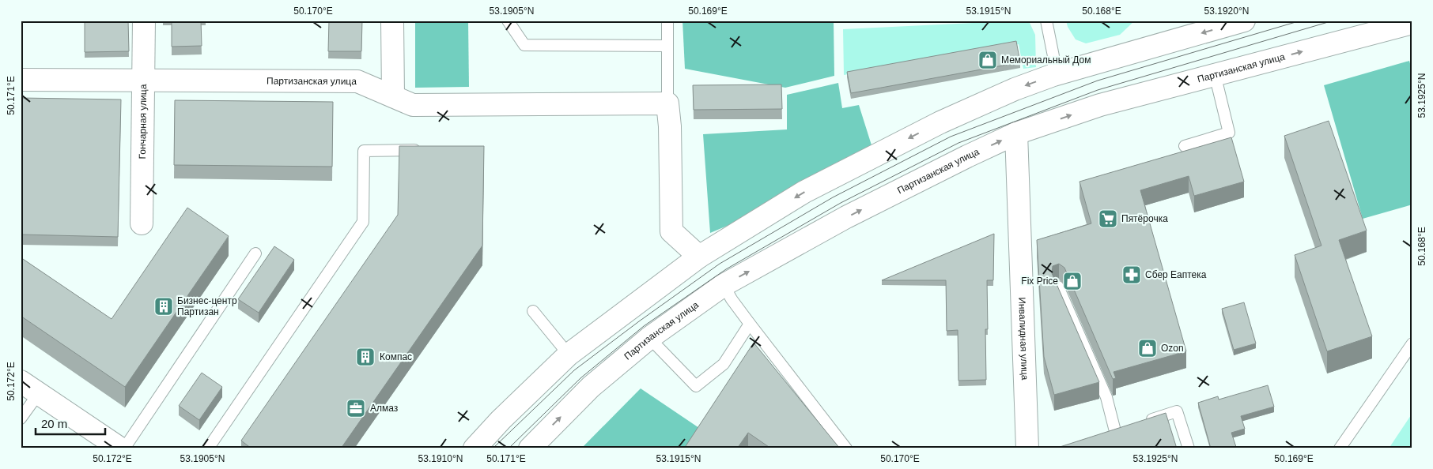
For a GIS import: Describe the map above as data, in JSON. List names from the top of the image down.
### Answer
{
  "streets": {
    "street": ["Партизанская улица", "Гончарная улица", "Инвалидная улица"]
  },
  "crossings": [
    ["Партизанская улица", "Гончарная улица"],
    ["Партизанская улица", "Инвалидная улица"]
  ],
  "places": {
    "shop": ["Мемориальный Дом", "Fix Price", "Ozon"],
    "supermarket": ["Пятёрочка"],
    "pharmacy": ["Сбер Еаптека"],
    "building": ["Бизнес-центр Партизан", "Компас"],
    "office": ["Алмаз"]
  },
  "scale_bar": "20 m",
  "coordinates": [
    "50.170°E",
    "53.1905°N",
    "50.169°E",
    "53.1915°N",
    "50.168°E",
    "53.1920°N",
    "53.1925°N",
    "50.171°E",
    "50.172°E",
    "53.1910°N"
  ]
}
